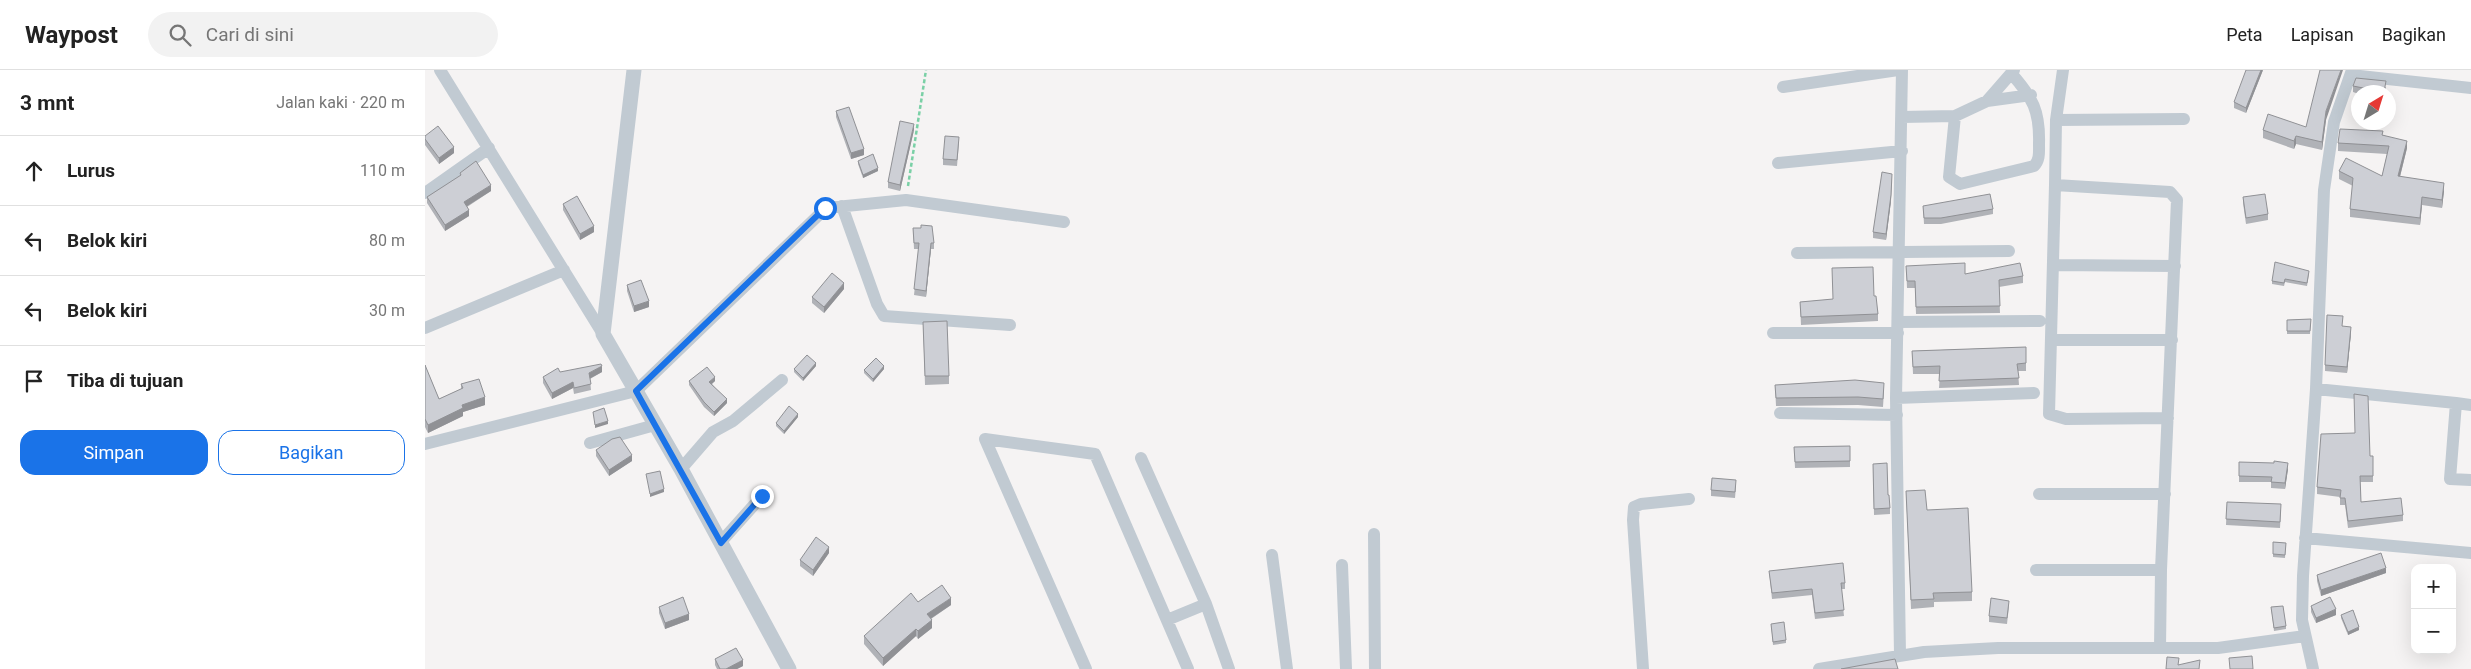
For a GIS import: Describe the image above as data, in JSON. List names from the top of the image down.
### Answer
{
  "north": "top right",
  "page": {
    "header": "Waypost",
    "search": "Cari di sini",
    "nav": ["Peta", "Lapisan", "Bagikan"],
    "heading": ["3 mnt", "Jalan kaki · 220 m"],
    "list": [
      ["Lurus", "110 m"],
      ["Belok kiri", "80 m"],
      ["Belok kiri", "30 m"],
      "Tiba di tujuan"
    ],
    "buttons": ["Simpan", "Bagikan"],
    "map_buttons": ["+", "−"]
  }
}
